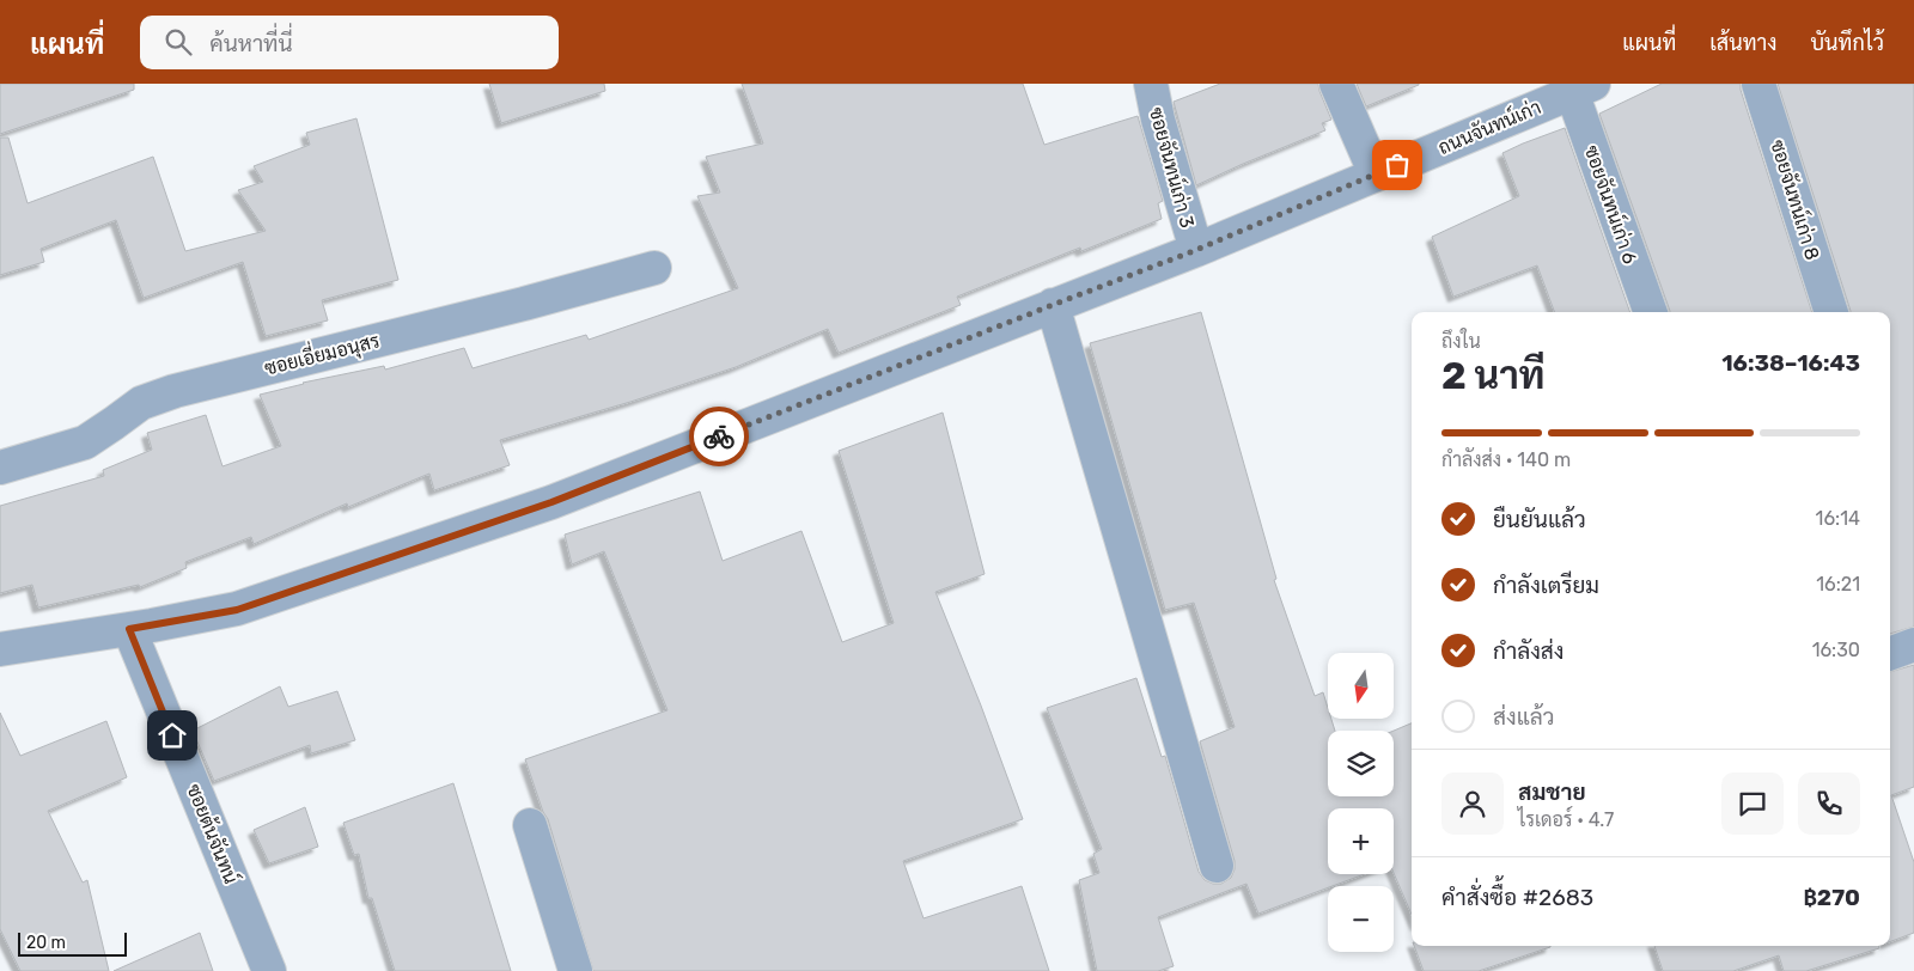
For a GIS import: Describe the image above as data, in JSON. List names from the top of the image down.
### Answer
{
  "streets": {
    "street": [
      "ถนนจันทน์เก่า",
      "ซอยจันทน์เก่า 3",
      "ซอยจันทน์เก่า 8",
      "ซอยจันทน์เก่า 6",
      "ซอยเอี่ยมอนุสร",
      "ซอยต้นจันทน์"
    ]
  },
  "crossings": [
    ["ถนนจันทน์เก่า", "ซอยจันทน์เก่า 3"],
    ["ถนนจันทน์เก่า", "ซอยจันทน์เก่า 6"],
    ["ถนนจันทน์เก่า", "ซอยต้นจันทน์"]
  ],
  "scale_bar": "20 m",
  "north": "bottom",
  "page": {
    "header": "แผนที่",
    "search": "ค้นหาที่นี่",
    "nav": ["แผนที่", "เส้นทาง", "บันทึกไว้"],
    "heading": ["2 นาที", "ถึงใน", "16:38–16:43"],
    "panel": [
      "สมชาย",
      "ไรเดอร์ · 4.7",
      "คำสั่งซื้อ #2683",
      "฿270"
    ],
    "bar": "กำลังส่ง · 140 m",
    "list": [
      ["ยืนยันแล้ว", "16:14"],
      ["กำลังเตรียม", "16:21"],
      ["กำลังส่ง", "16:30"],
      "ส่งแล้ว"
    ],
    "map_buttons": ["+", "−"],
    "scale": "20 m"
  }
}
